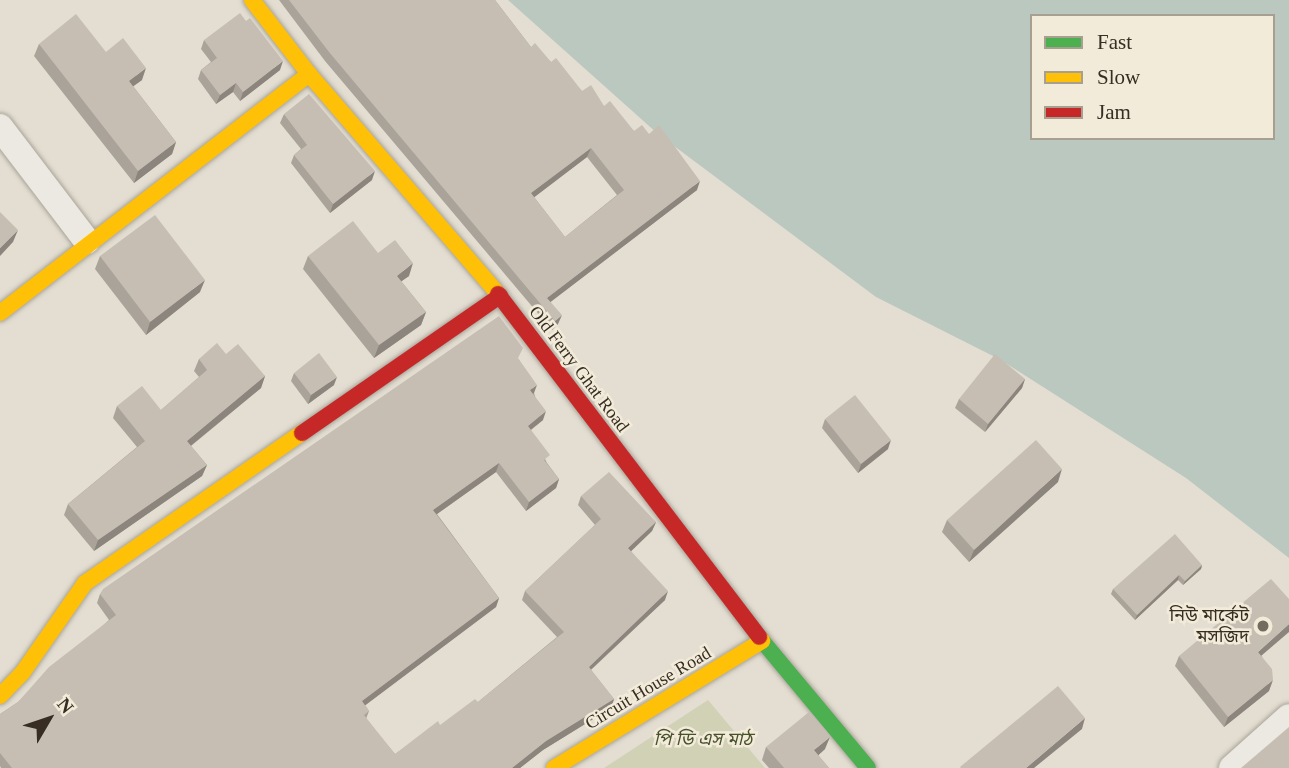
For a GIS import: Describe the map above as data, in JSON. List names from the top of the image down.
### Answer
{
  "streets": {
    "street": ["Old Ferry Ghat Road", "Circuit House Road"]
  },
  "crossings": [
    ["Old Ferry Ghat Road", "Circuit House Road"]
  ],
  "parks": ["পি ডি এস মাঠ"],
  "places": ["নিউ মার্কেট মসজিদ"],
  "legend": ["Fast", "Slow", "Jam"],
  "north": "top right"
}
